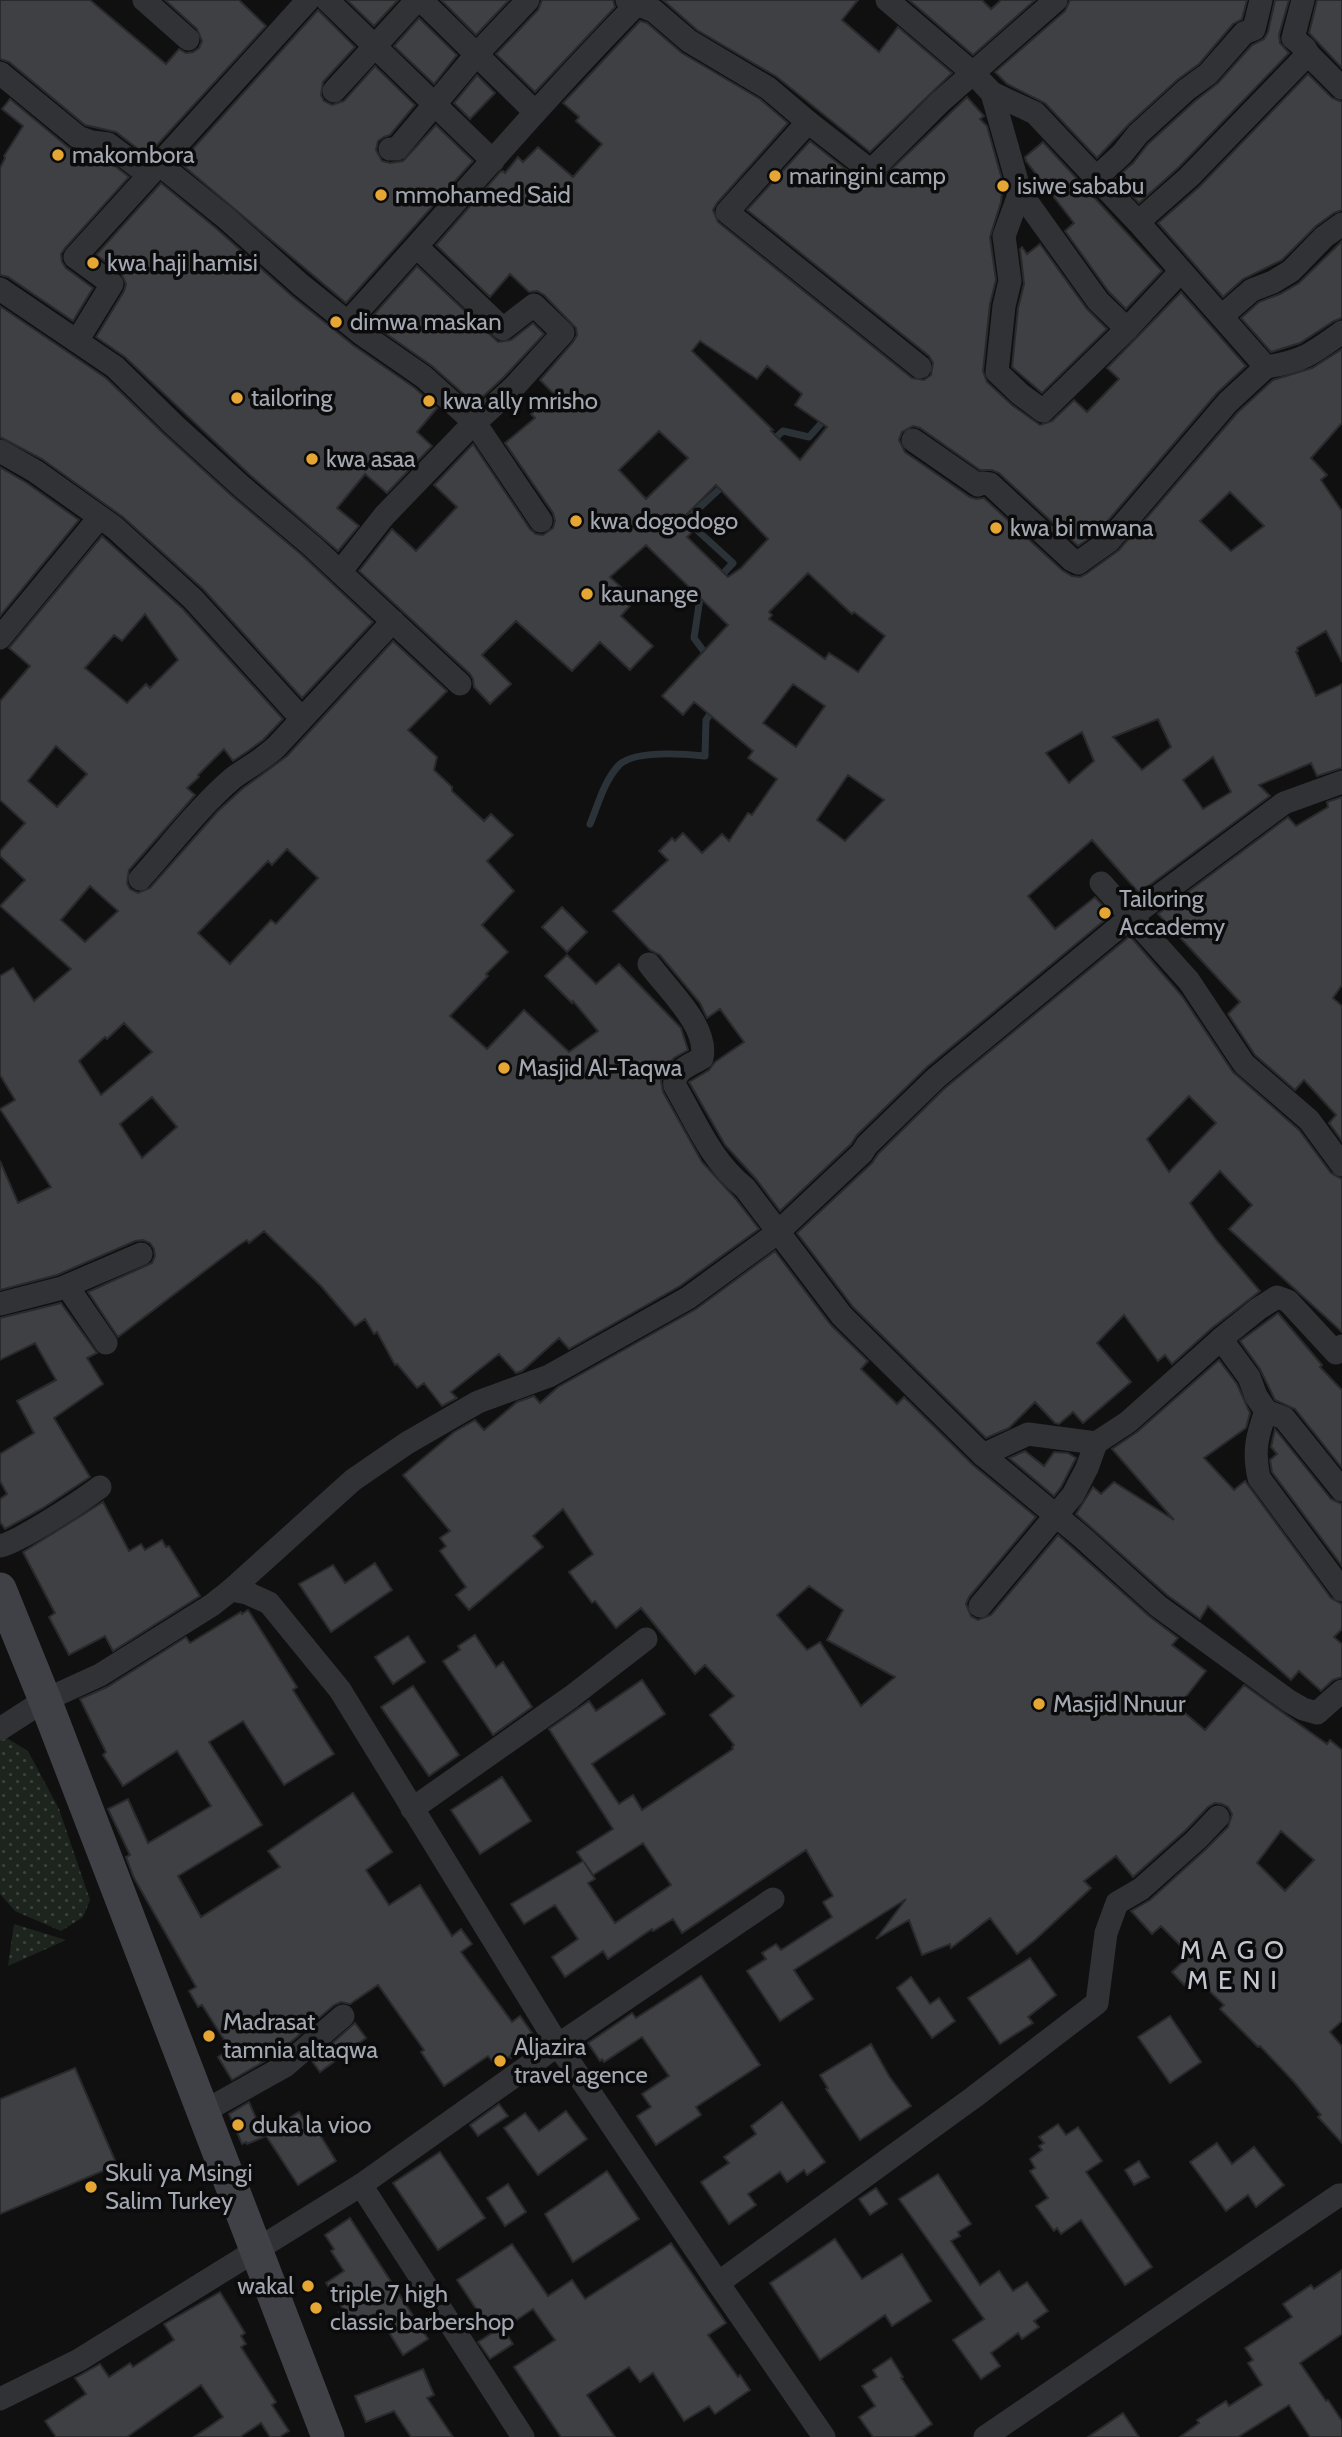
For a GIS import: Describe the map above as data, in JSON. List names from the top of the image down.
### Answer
{
  "districts": ["M A G O M E N I"],
  "places": [
    "makombora",
    "maringini camp",
    "isiwe sababu",
    "mmohamed Said",
    "kwa haji hamisi",
    "dimwa maskan",
    "tailoring",
    "kwa ally mrisho",
    "kwa asaa",
    "kwa dogodogo",
    "kwa bi mwana",
    "kaunange",
    "Tailoring Accademy",
    "Masjid Al-Taqwa",
    "Masjid Nnuur",
    "Madrasat tamnia altaqwa",
    "Aljazira travel agence",
    "duka la vioo",
    "Skuli ya Msingi Salim Turkey",
    "wakal",
    "triple 7 high classic barbershop"
  ]
}
